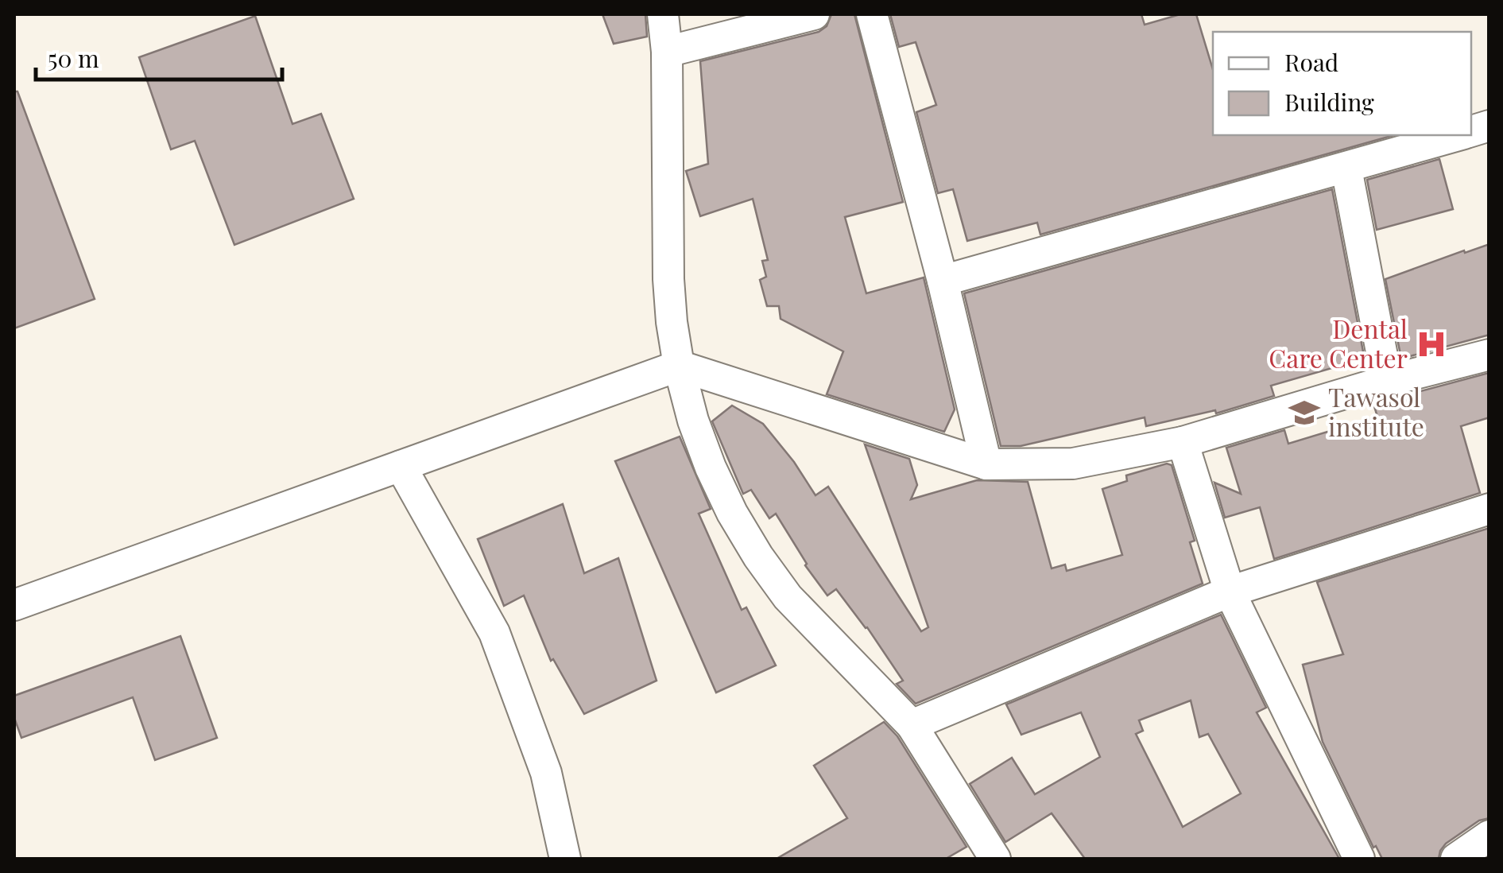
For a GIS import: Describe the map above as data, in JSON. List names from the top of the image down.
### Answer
{
  "places": {
    "hospital": ["Dental Care Center"],
    "school or university": ["Tawasol institute"]
  },
  "legend": ["Road", "Building"],
  "scale_bar": "50 m"
}
